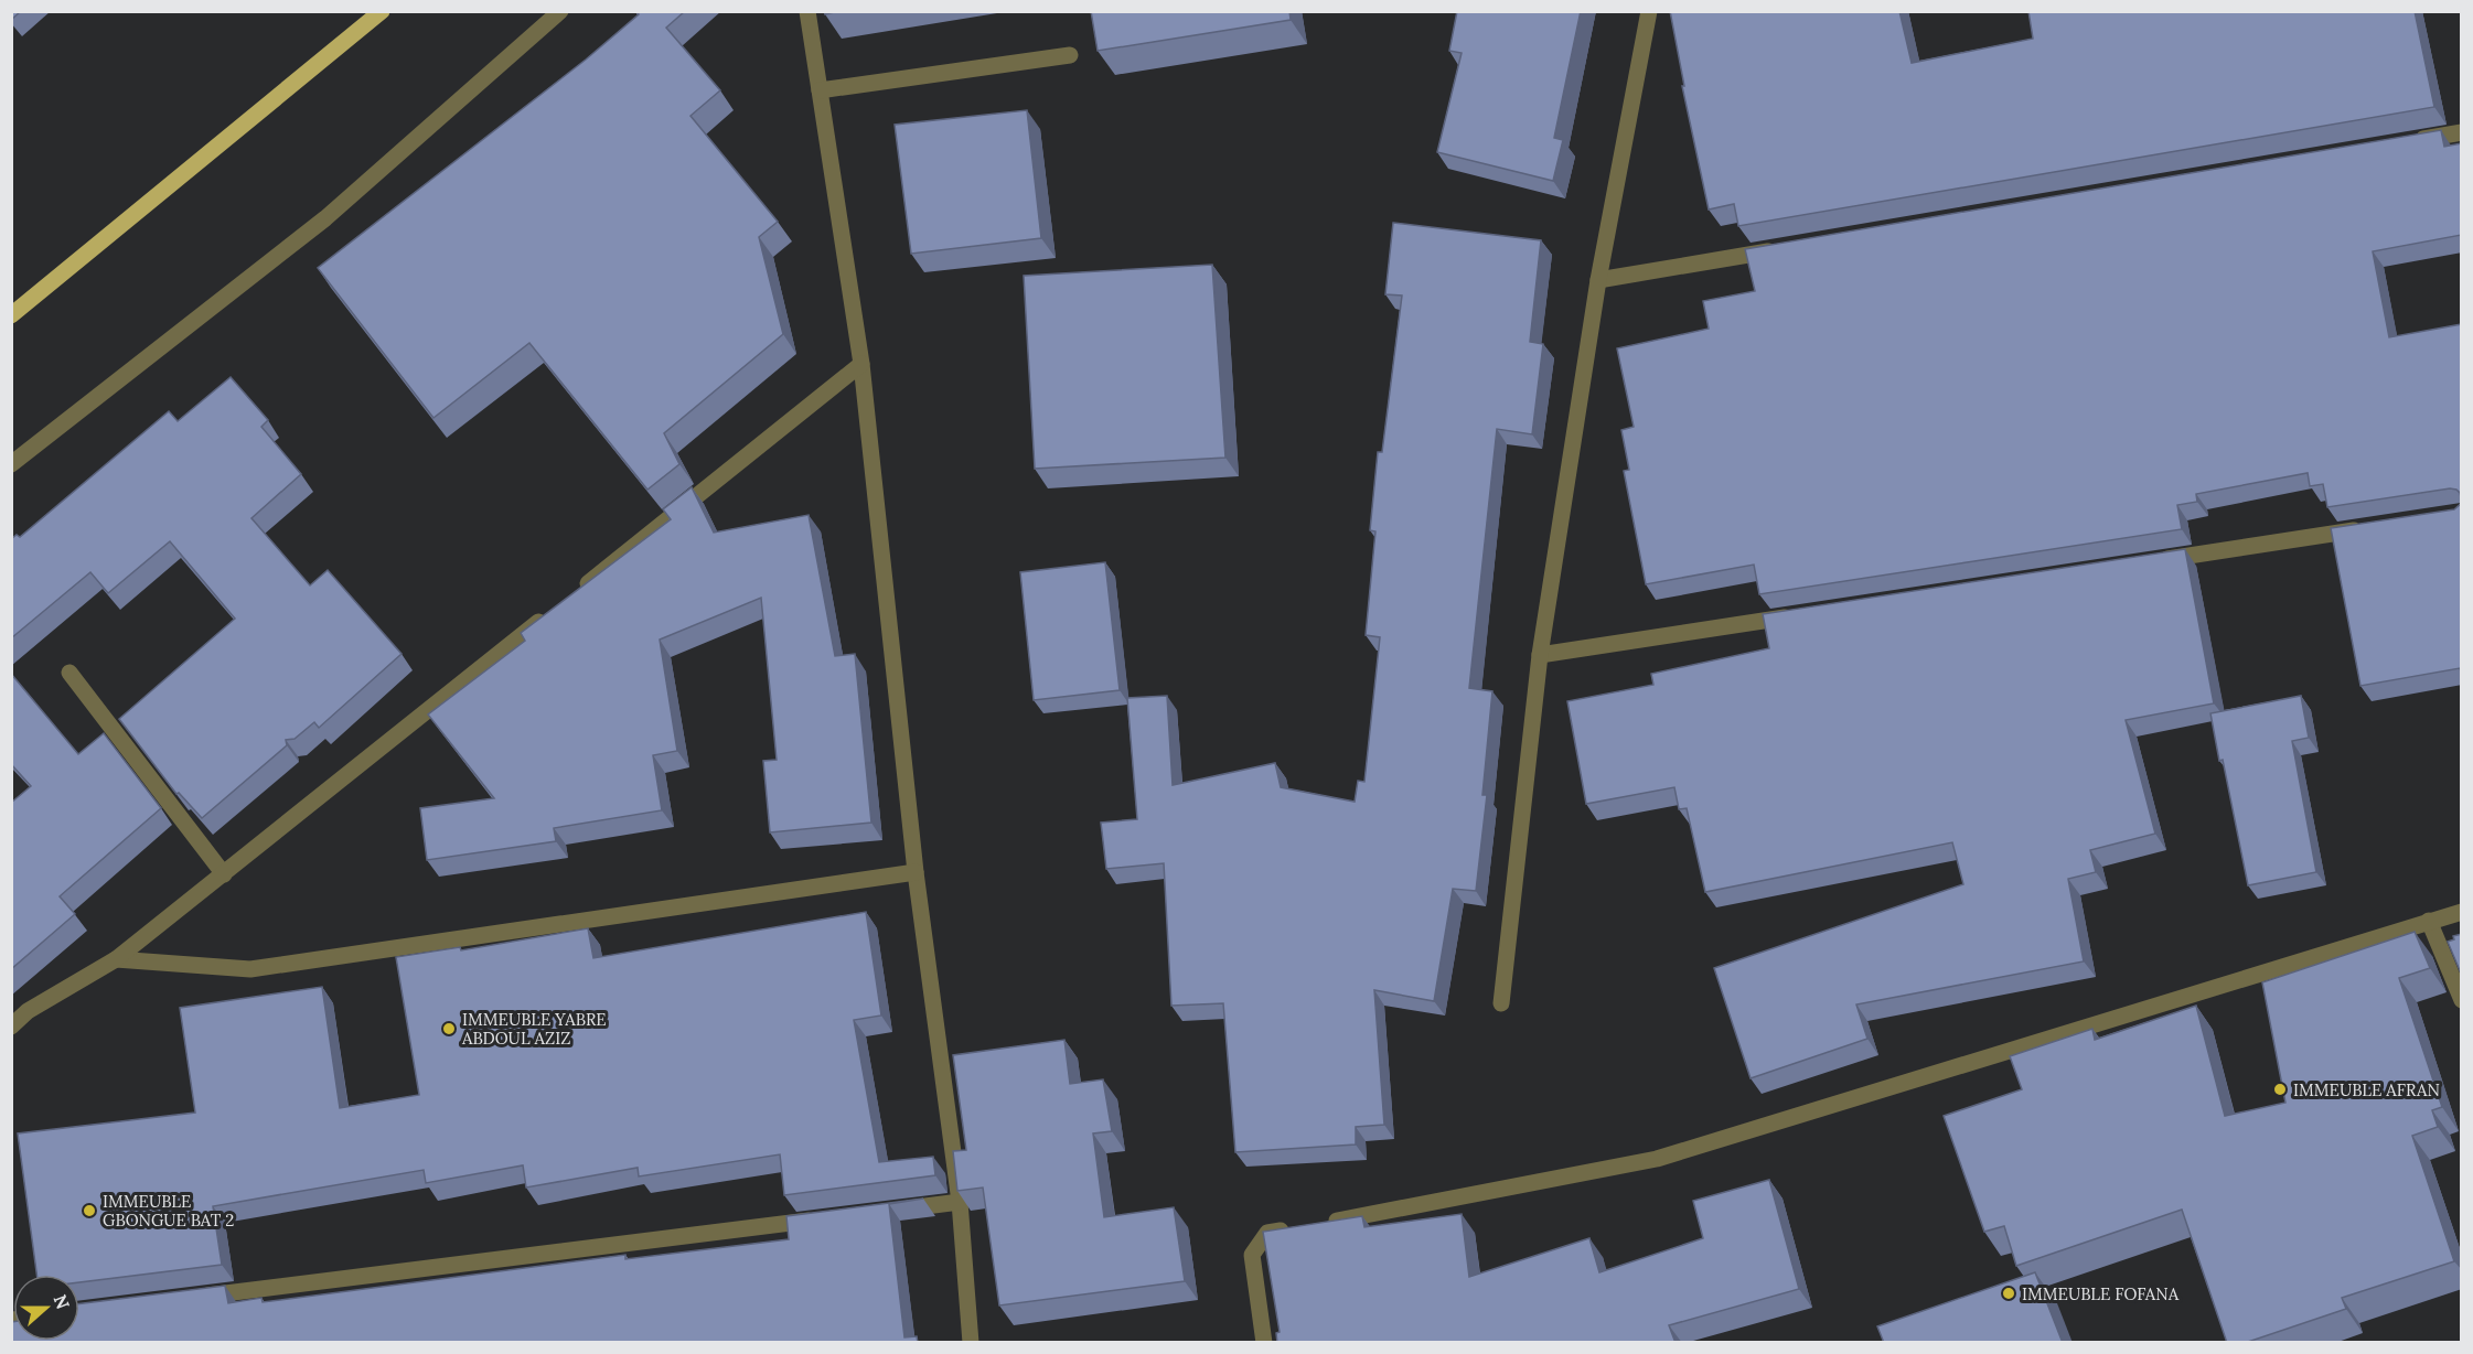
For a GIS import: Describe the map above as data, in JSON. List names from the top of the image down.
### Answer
{
  "places": [
    "IMMEUBLE YABRE ABDOUL AZIZ",
    "IMMEUBLE AFRAN",
    "IMMEUBLE GBONGUE BAT 2",
    "IMMEUBLE FOFANA"
  ],
  "north": "right"
}
